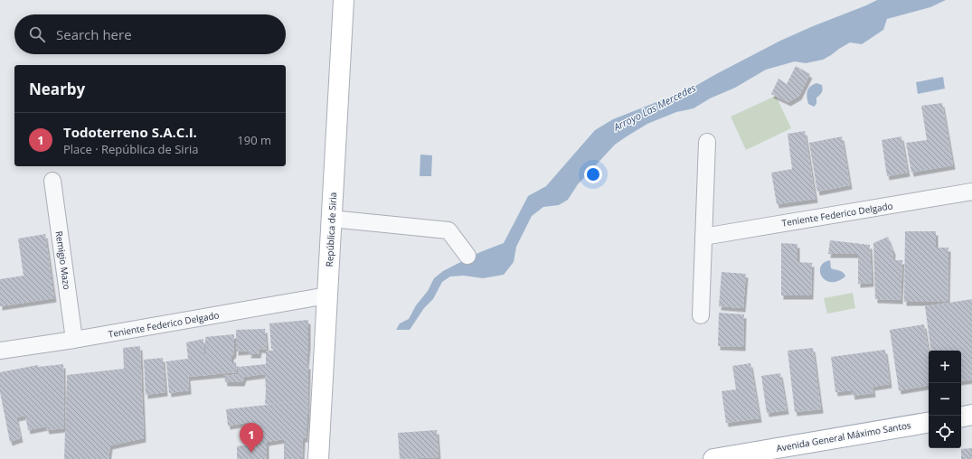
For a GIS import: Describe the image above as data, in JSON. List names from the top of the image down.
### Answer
{
  "streets": {
    "street": [
      "Teniente Federico Delgado",
      "República de Siria",
      "Remigio Mazo",
      "Avenida General Máximo Santos"
    ]
  },
  "crossings": [
    ["Teniente Federico Delgado", "República de Siria"],
    ["Teniente Federico Delgado", "Remigio Mazo"]
  ],
  "water": ["Arroyo Las Mercedes"],
  "page": {
    "search": "Search here",
    "heading": "Nearby",
    "list": [
      {
        "mark": "1",
        "name": "Todoterreno S.A.C.I.",
        "note": "Place · República de Siria",
        "value": "190 m"
      }
    ],
    "map_buttons": ["+", "−"],
    "pins": "1"
  }
}
